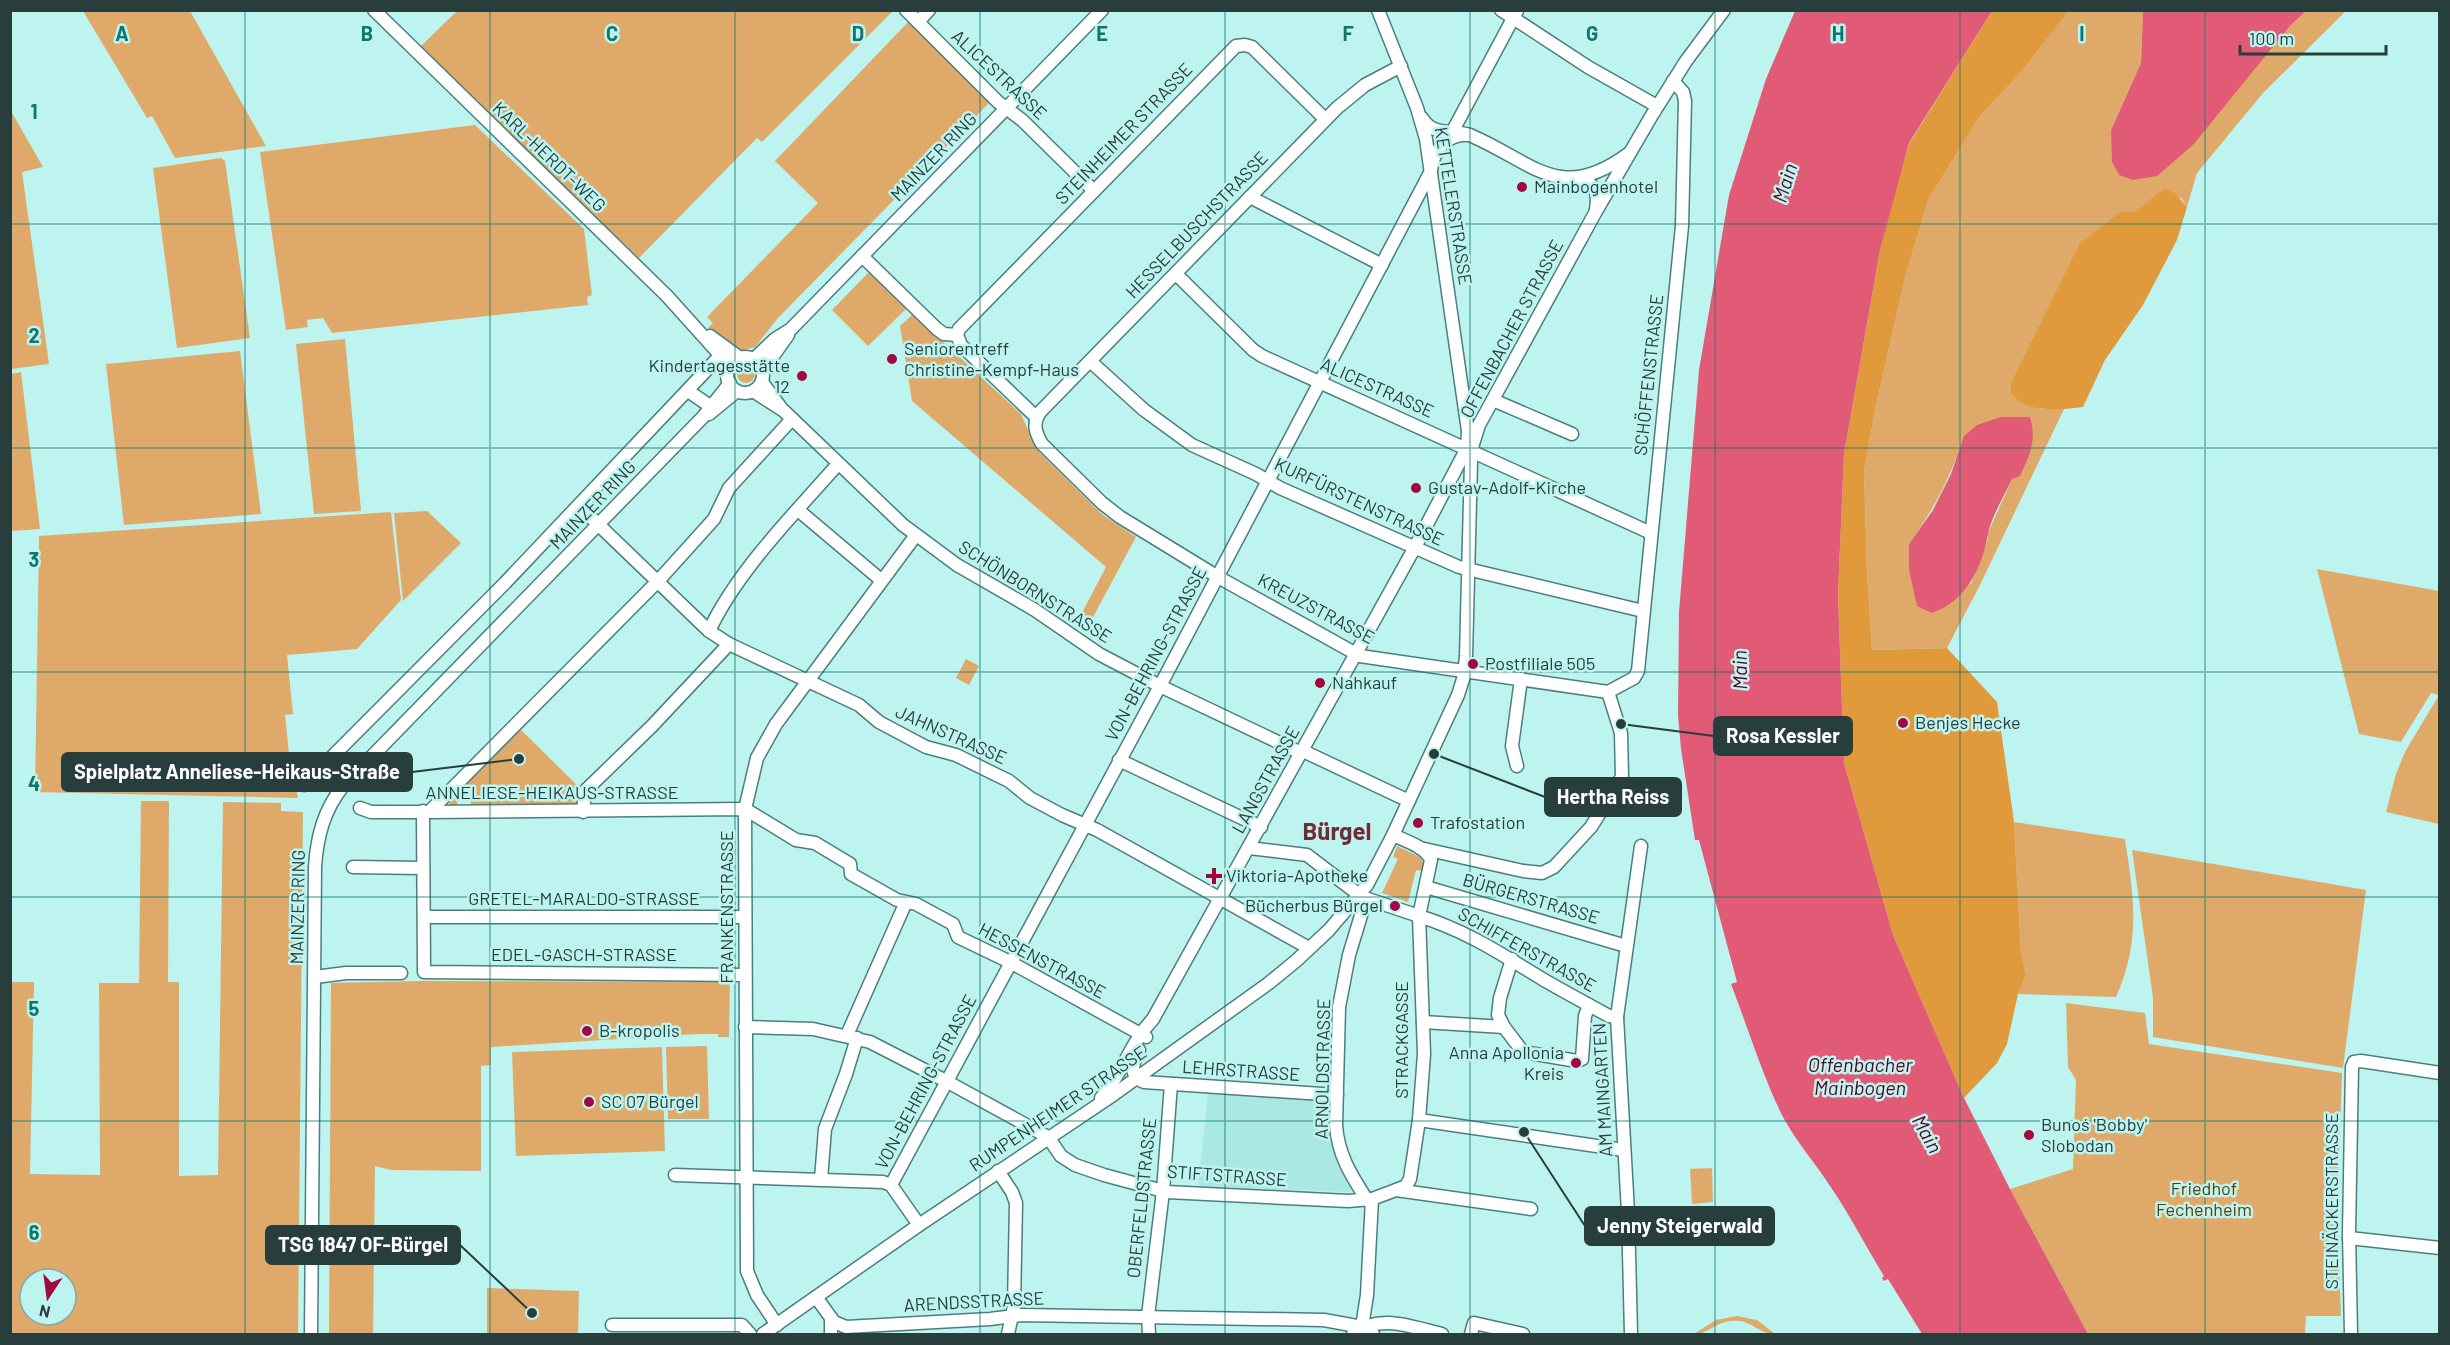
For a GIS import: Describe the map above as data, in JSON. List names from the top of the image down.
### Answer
{
  "streets": {
    "street": [
      "ALICESTRASSE",
      "STEINHEIMER STRASSE",
      "KARL-HERDT-WEG",
      "MAINZER RING",
      "KETTELERSTRASSE",
      "HESSELBUSCHSTRASSE",
      "OFFENBACHER STRASSE",
      "SCHÖFFENSTRASSE",
      "KURFÜRSTENSTRASSE",
      "SCHÖNBORNSTRASSE",
      "KREUZSTRASSE",
      "VON-BEHRING-STRASSE",
      "JAHNSTRASSE",
      "LANGSTRASSE",
      "ANNELIESE-HEIKAUS-STRASSE",
      "GRETEL-MARALDO-STRASSE",
      "BÜRGERSTRASSE",
      "FRANKENSTRASSE",
      "SCHIFFERSTRASSE",
      "EDEL-GASCH-STRASSE",
      "HESSENSTRASSE",
      "STRACKGASSE",
      "ARNOLDSTRASSE",
      "LEHRSTRASSE",
      "AM MAINGARTEN",
      "RUMPENHEIMER STRASSE",
      "STIFTSTRASSE",
      "OBERFELDSTRASSE",
      "STEINÄCKERSTRASSE",
      "ARENDSSTRASSE"
    ]
  },
  "crossings": [
    ["ALICESTRASSE", "STEINHEIMER STRASSE"],
    ["ALICESTRASSE", "MAINZER RING"],
    ["ALICESTRASSE", "KETTELERSTRASSE"],
    ["ALICESTRASSE", "HESSELBUSCHSTRASSE"],
    ["ALICESTRASSE", "OFFENBACHER STRASSE"],
    ["ALICESTRASSE", "SCHÖFFENSTRASSE"],
    ["ALICESTRASSE", "VON-BEHRING-STRASSE"],
    ["ALICESTRASSE", "LANGSTRASSE"],
    ["STEINHEIMER STRASSE", "HESSELBUSCHSTRASSE"],
    ["MAINZER RING", "SCHÖNBORNSTRASSE"],
    ["MAINZER RING", "JAHNSTRASSE"],
    ["KETTELERSTRASSE", "HESSELBUSCHSTRASSE"],
    ["KETTELERSTRASSE", "OFFENBACHER STRASSE"],
    ["KETTELERSTRASSE", "VON-BEHRING-STRASSE"],
    ["KETTELERSTRASSE", "LANGSTRASSE"],
    ["HESSELBUSCHSTRASSE", "KURFÜRSTENSTRASSE"],
    ["HESSELBUSCHSTRASSE", "KREUZSTRASSE"],
    ["OFFENBACHER STRASSE", "SCHÖFFENSTRASSE"],
    ["OFFENBACHER STRASSE", "KURFÜRSTENSTRASSE"],
    ["OFFENBACHER STRASSE", "SCHÖNBORNSTRASSE"],
    ["OFFENBACHER STRASSE", "KREUZSTRASSE"],
    ["OFFENBACHER STRASSE", "LANGSTRASSE"],
    ["OFFENBACHER STRASSE", "SCHIFFERSTRASSE"],
    ["OFFENBACHER STRASSE", "ARNOLDSTRASSE"],
    ["OFFENBACHER STRASSE", "RUMPENHEIMER STRASSE"],
    ["SCHÖFFENSTRASSE", "KURFÜRSTENSTRASSE"],
    ["SCHÖFFENSTRASSE", "KREUZSTRASSE"],
    ["KURFÜRSTENSTRASSE", "VON-BEHRING-STRASSE"],
    ["KURFÜRSTENSTRASSE", "LANGSTRASSE"],
    ["SCHÖNBORNSTRASSE", "VON-BEHRING-STRASSE"],
    ["SCHÖNBORNSTRASSE", "LANGSTRASSE"],
    ["SCHÖNBORNSTRASSE", "FRANKENSTRASSE"],
    ["KREUZSTRASSE", "VON-BEHRING-STRASSE"],
    ["KREUZSTRASSE", "LANGSTRASSE"],
    ["VON-BEHRING-STRASSE", "JAHNSTRASSE"],
    ["VON-BEHRING-STRASSE", "HESSENSTRASSE"],
    ["VON-BEHRING-STRASSE", "STIFTSTRASSE"],
    ["JAHNSTRASSE", "LANGSTRASSE"],
    ["JAHNSTRASSE", "FRANKENSTRASSE"],
    ["JAHNSTRASSE", "RUMPENHEIMER STRASSE"],
    ["LANGSTRASSE", "HESSENSTRASSE"],
    ["LANGSTRASSE", "RUMPENHEIMER STRASSE"],
    ["ANNELIESE-HEIKAUS-STRASSE", "FRANKENSTRASSE"],
    ["ANNELIESE-HEIKAUS-STRASSE", "HESSENSTRASSE"],
    ["GRETEL-MARALDO-STRASSE", "FRANKENSTRASSE"],
    ["GRETEL-MARALDO-STRASSE", "EDEL-GASCH-STRASSE"],
    ["BÜRGERSTRASSE", "STRACKGASSE"],
    ["BÜRGERSTRASSE", "AM MAINGARTEN"],
    ["FRANKENSTRASSE", "EDEL-GASCH-STRASSE"],
    ["FRANKENSTRASSE", "HESSENSTRASSE"],
    ["FRANKENSTRASSE", "RUMPENHEIMER STRASSE"],
    ["FRANKENSTRASSE", "STIFTSTRASSE"],
    ["SCHIFFERSTRASSE", "STRACKGASSE"],
    ["SCHIFFERSTRASSE", "ARNOLDSTRASSE"],
    ["SCHIFFERSTRASSE", "AM MAINGARTEN"],
    ["SCHIFFERSTRASSE", "RUMPENHEIMER STRASSE"],
    ["STRACKGASSE", "STIFTSTRASSE"],
    ["ARNOLDSTRASSE", "LEHRSTRASSE"],
    ["ARNOLDSTRASSE", "RUMPENHEIMER STRASSE"],
    ["ARNOLDSTRASSE", "STIFTSTRASSE"],
    ["LEHRSTRASSE", "RUMPENHEIMER STRASSE"],
    ["LEHRSTRASSE", "OBERFELDSTRASSE"],
    ["RUMPENHEIMER STRASSE", "STIFTSTRASSE"],
    ["STIFTSTRASSE", "OBERFELDSTRASSE"],
    ["OBERFELDSTRASSE", "ARENDSSTRASSE"]
  ],
  "districts": ["Bürgel"],
  "water": ["Main", "Offenbacher Mainbogen"],
  "parks": ["Friedhof Fechenheim"],
  "places": {
    "other": [
      "Mainbogenhotel",
      "Seniorentreff Christine-Kempf-Haus",
      "Kindertagesstätte 12",
      "Gustav-Adolf-Kirche",
      "Postfiliale 505",
      "Nahkauf",
      "Benjes Hecke",
      "Rosa Kessler",
      "Hertha Reiss",
      "Spielplatz Anneliese-Heikaus-Straße",
      "Trafostation",
      "Bücherbus Bürgel",
      "B-kropolis",
      "Anna Apollonia Kreis",
      "SC 07 Bürgel",
      "Jenny Steigerwald",
      "Bunoś 'Bobby' Slobodan",
      "TSG 1847 OF-Bürgel"
    ],
    "health": ["Viktoria-Apotheke"]
  },
  "scale_bar": "100 m",
  "north": "bottom",
  "grid": {
    "columns": [
      "A",
      "B",
      "C",
      "D",
      "E",
      "F",
      "G",
      "H",
      "I"
    ],
    "rows": [
      "1",
      "2",
      "3",
      "4",
      "5",
      "6"
    ]
  }
}
